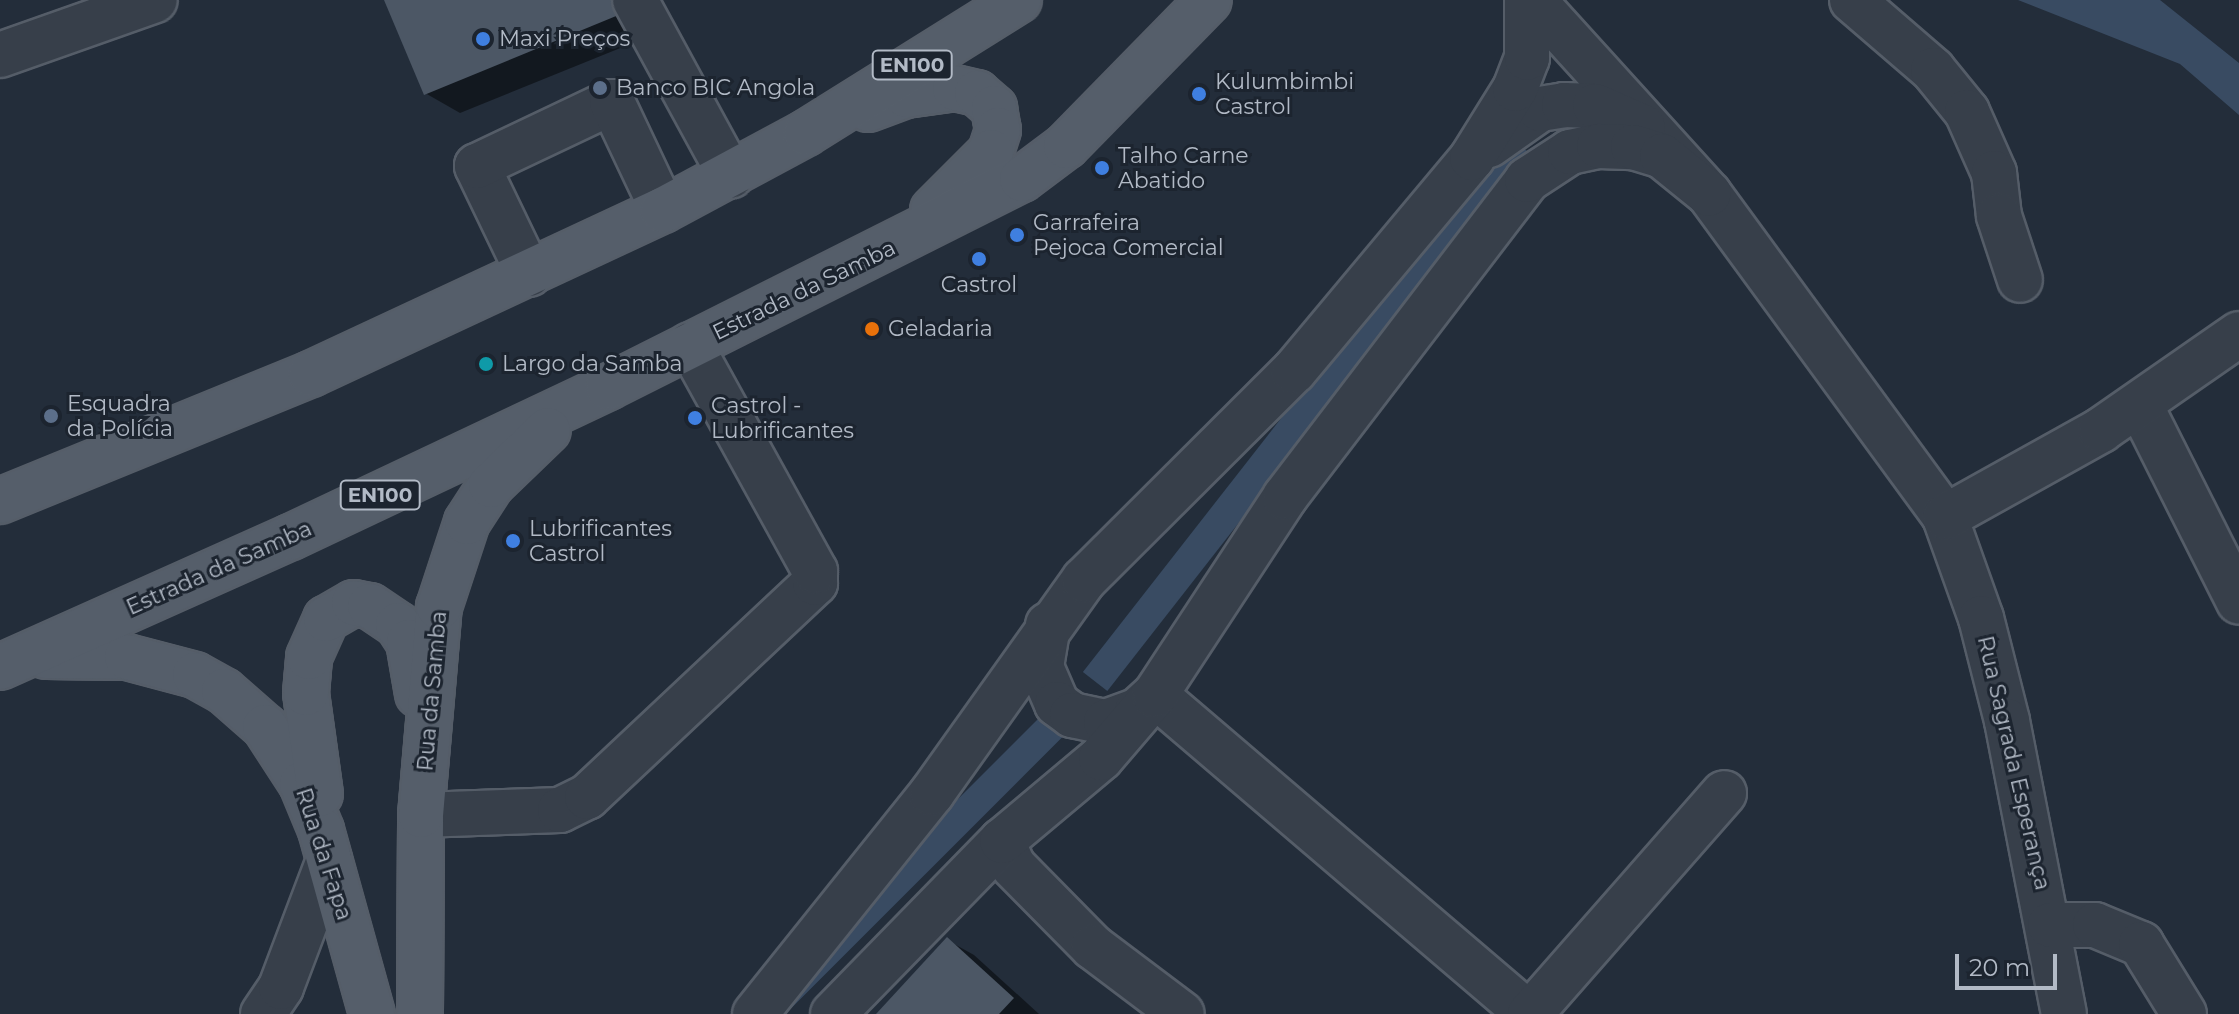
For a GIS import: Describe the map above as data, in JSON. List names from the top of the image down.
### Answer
{
  "streets": {
    "main road": [
      "EN100",
      "Estrada da Samba",
      "Rua da Samba",
      "Rua da Fapa"
    ],
    "street": ["Rua Sagrada Esperança"]
  },
  "crossings": [
    ["Estrada da Samba", "Rua da Samba"],
    ["Estrada da Samba", "Rua da Fapa"]
  ],
  "places": [
    "Maxi Preços",
    "Banco BIC Angola",
    "Kulumbimbi Castrol",
    "Talho Carne Abatido",
    "Garrafeira Pejoca Comercial",
    "Castrol",
    "Geladaria",
    "Largo da Samba",
    "Esquadra da Polícia",
    "Castrol - Lubrificantes",
    "Lubrificantes Castrol"
  ],
  "scale_bar": "20 m"
}
